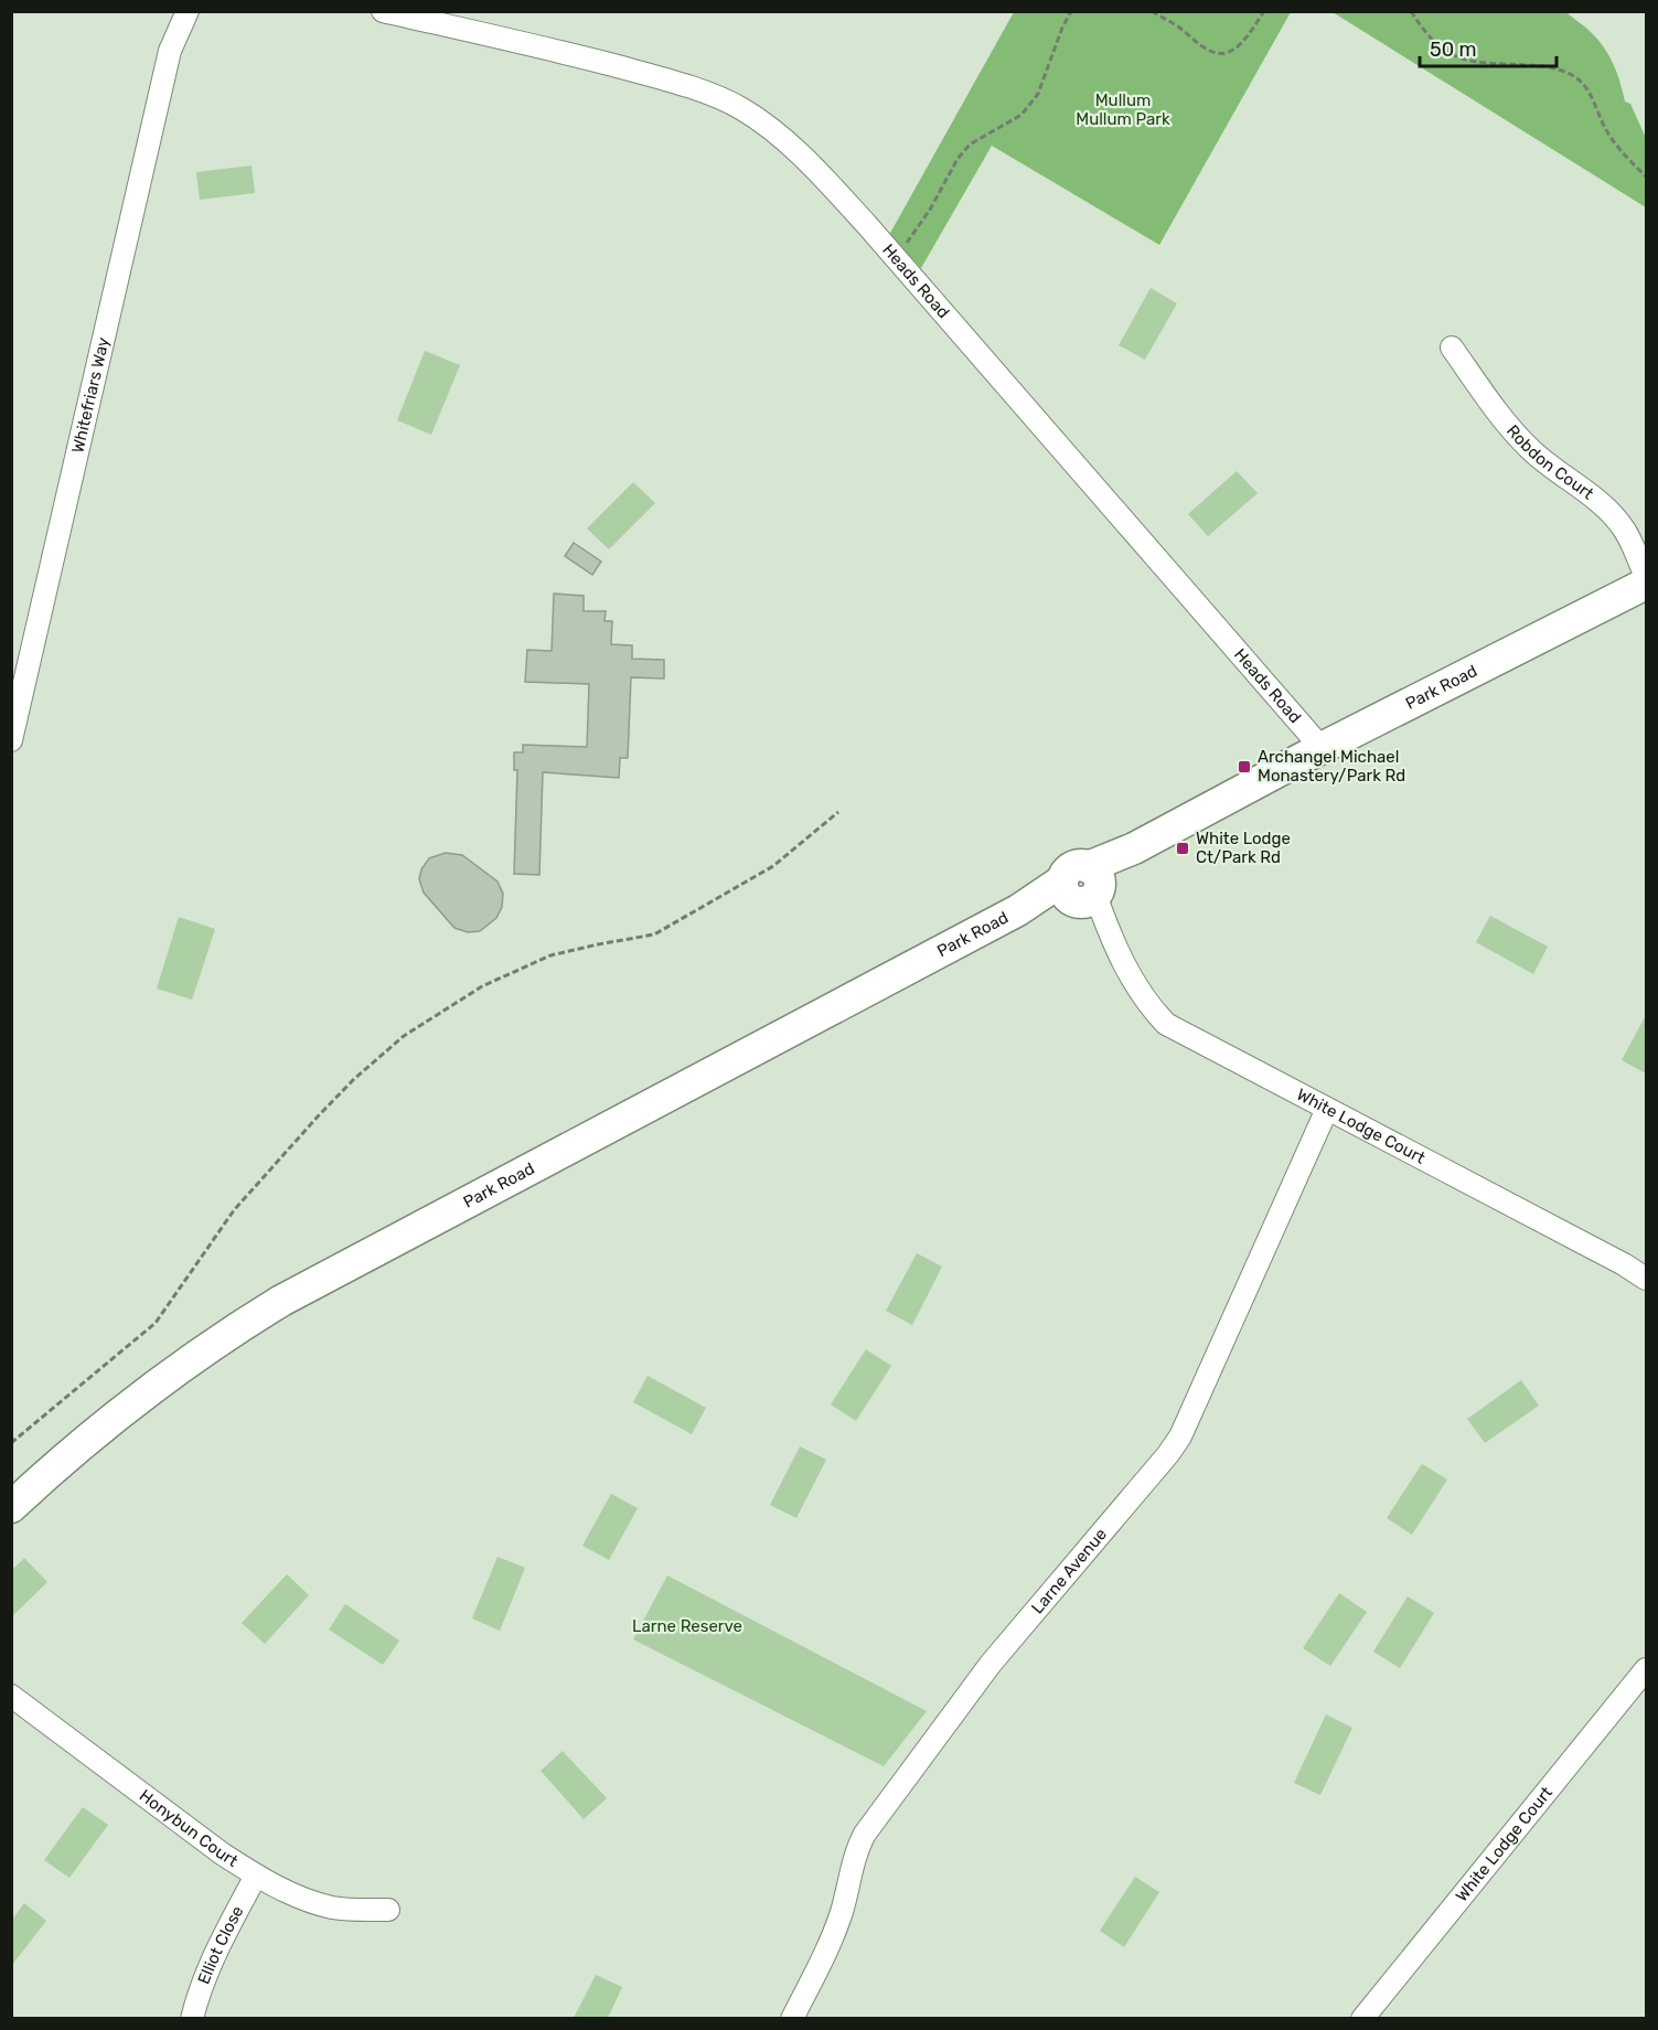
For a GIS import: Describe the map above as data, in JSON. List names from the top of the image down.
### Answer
{
  "streets": {
    "street": [
      "Heads Road",
      "Whitefriars Way",
      "Robdon Court",
      "Park Road",
      "White Lodge Court",
      "Larne Avenue",
      "Honybun Court",
      "Elliot Close"
    ]
  },
  "crossings": [
    ["Heads Road", "Park Road"],
    ["Park Road", "White Lodge Court"],
    ["White Lodge Court", "Larne Avenue"],
    ["Honybun Court", "Elliot Close"]
  ],
  "parks": ["Mullum Mullum Park", "Larne Reserve"],
  "places": {
    "transit": ["Archangel Michael Monastery/Park Rd", "White Lodge Ct/Park Rd"]
  },
  "scale_bar": "50 m"
}
